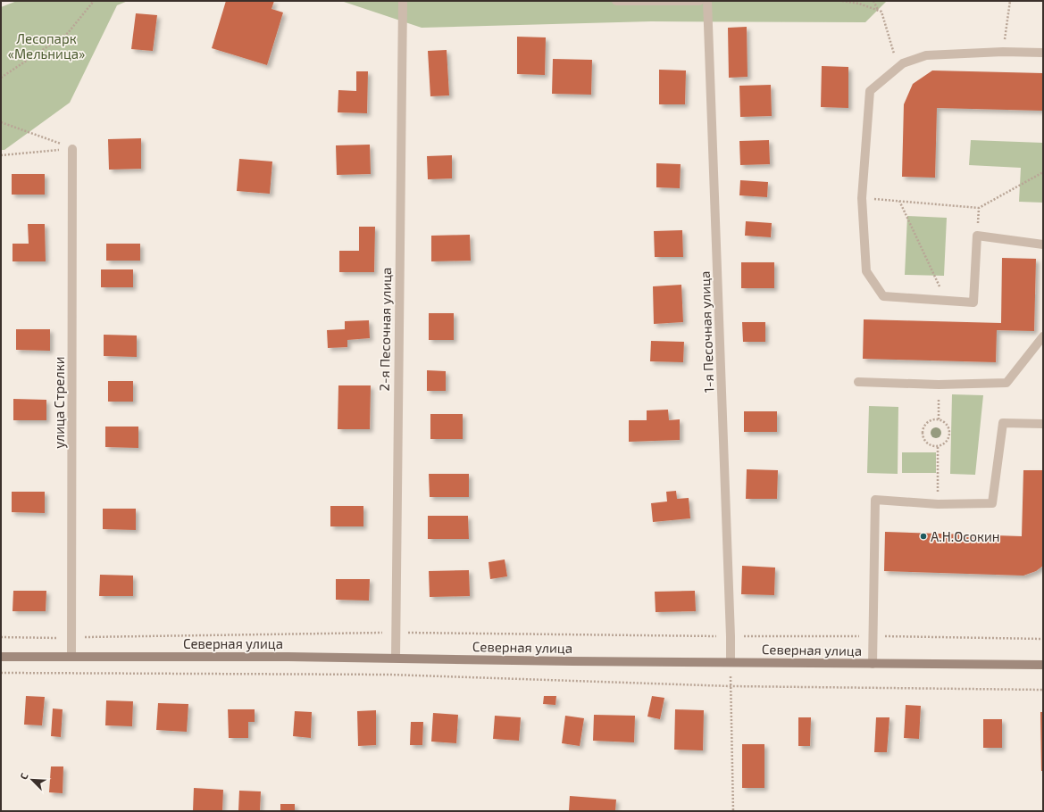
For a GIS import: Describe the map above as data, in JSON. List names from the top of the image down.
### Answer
{
  "streets": {
    "main road": ["Северная улица"],
    "street": ["2-я Песочная улица", "1-я Песочная улица", "улица Стрелки"]
  },
  "crossings": [
    ["2-я Песочная улица", "Северная улица"],
    ["1-я Песочная улица", "Северная улица"],
    ["улица Стрелки", "Северная улица"]
  ],
  "parks": ["Лесопарк «Мельница»"],
  "places": ["А.Н.Осокин"],
  "north": "top left"
}
